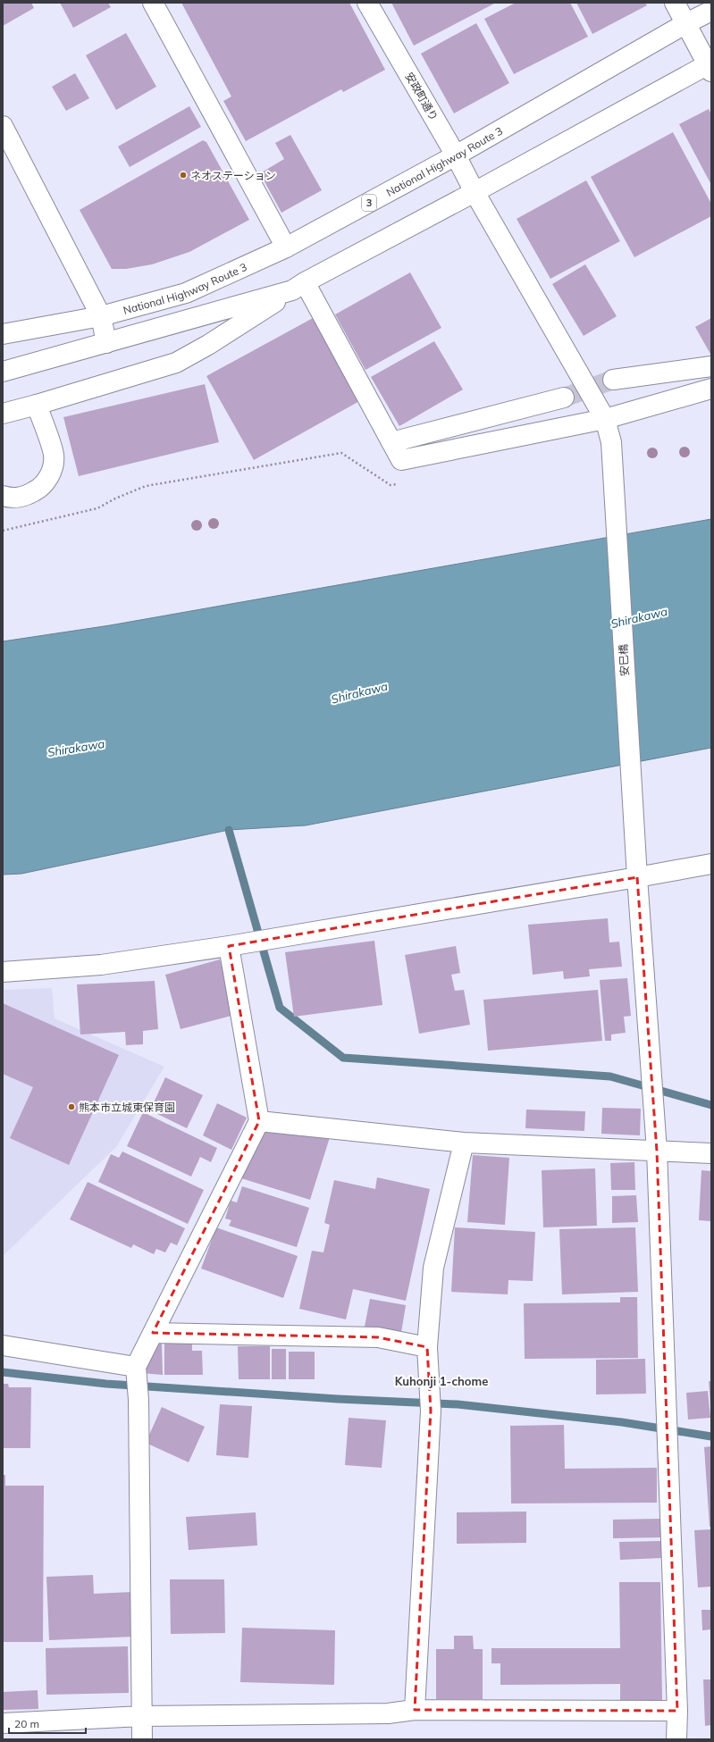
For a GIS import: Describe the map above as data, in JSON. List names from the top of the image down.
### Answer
{
  "streets": {
    "main road": [
      "安政町通り",
      "National Highway Route 3",
      "3",
      "安巳橋"
    ]
  },
  "crossings": [
    ["安政町通り", "National Highway Route 3"],
    ["安政町通り", "安巳橋"]
  ],
  "districts": ["Kuhonji 1-chome"],
  "water": ["Shirakawa"],
  "places": ["ネオステーション", "熊本市立城東保育園"],
  "scale_bar": "20 m"
}
